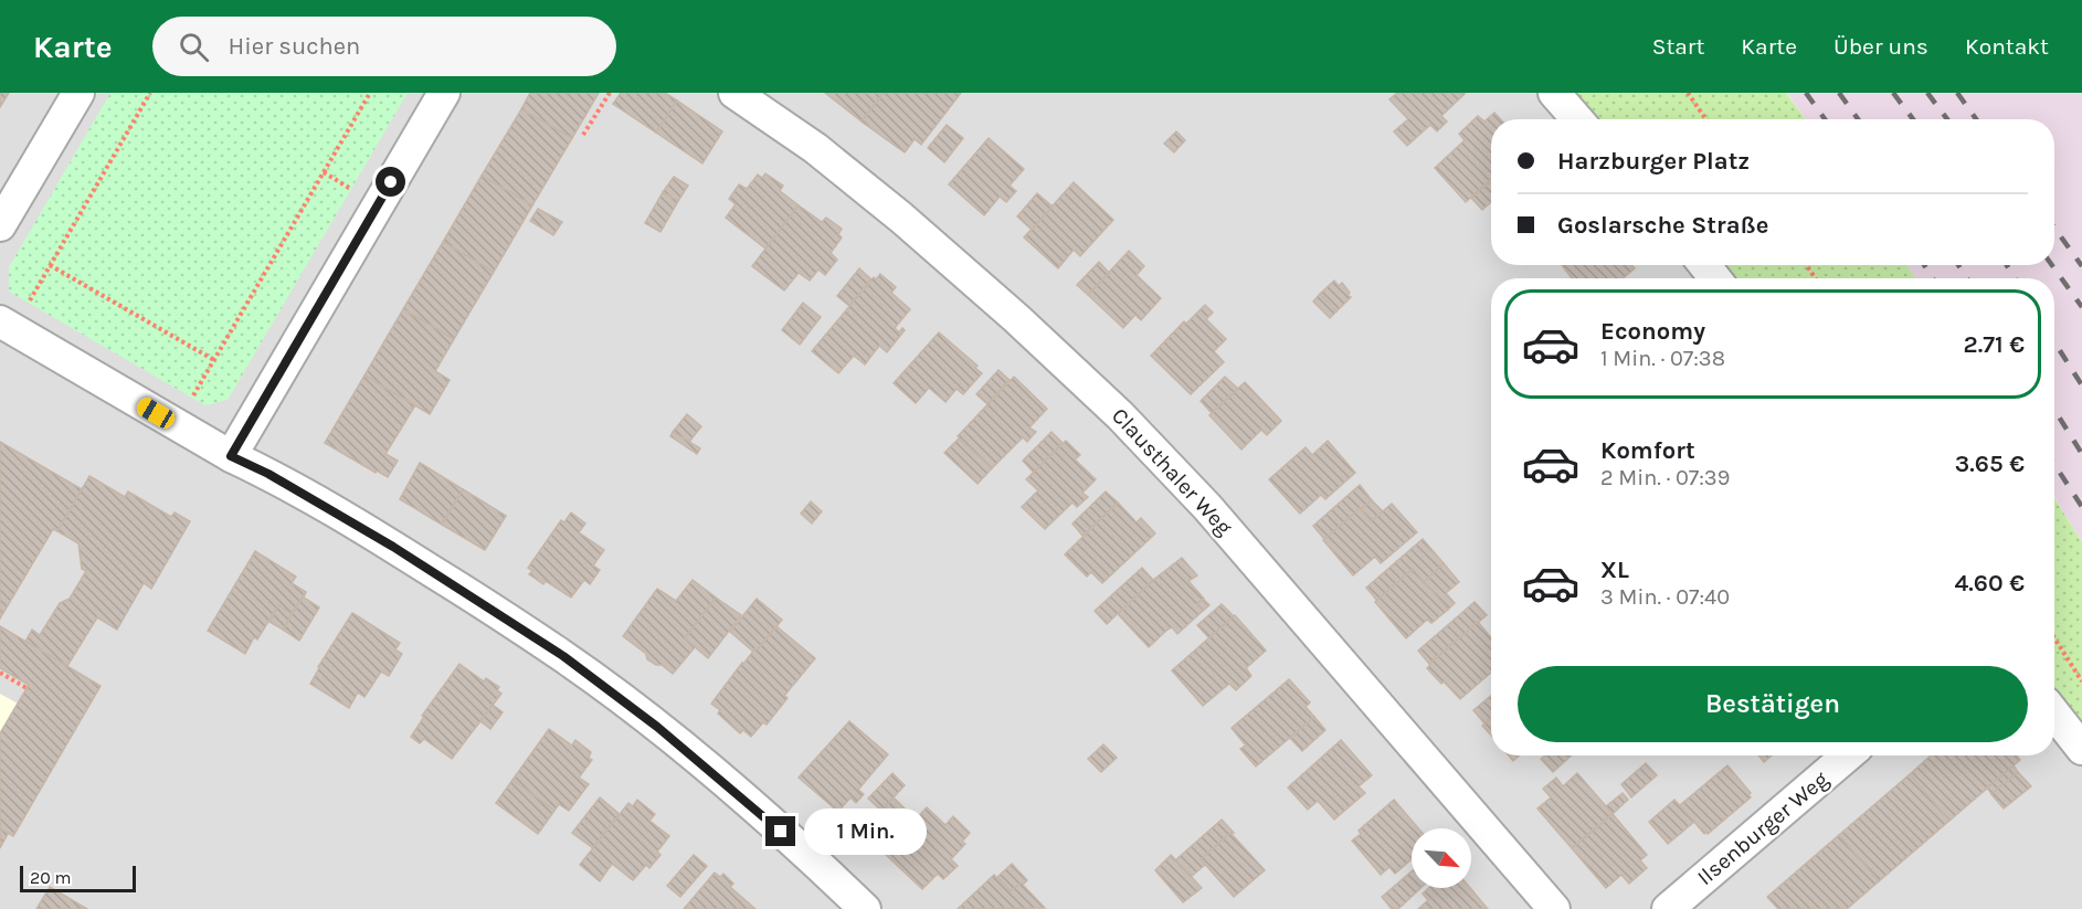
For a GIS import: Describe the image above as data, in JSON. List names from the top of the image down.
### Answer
{
  "streets": {
    "street": ["Clausthaler Weg", "Ilsenburger Weg"]
  },
  "scale_bar": "20 m",
  "north": "bottom right",
  "page": {
    "header": "Karte",
    "search": "Hier suchen",
    "nav": [
      "Start",
      "Karte",
      "Über uns",
      "Kontakt"
    ],
    "banner": ["Harzburger Platz", "Goslarsche Straße"],
    "list": [
      {
        "name": "Economy",
        "note": "1 Min. · 07:38",
        "value": "2.71 €"
      },
      {
        "name": "Komfort",
        "note": "2 Min. · 07:39",
        "value": "3.65 €"
      },
      {
        "name": "XL",
        "note": "3 Min. · 07:40",
        "value": "4.60 €"
      }
    ],
    "buttons": "Bestätigen",
    "bubble": "1 Min.",
    "scale": "20 m"
  }
}
